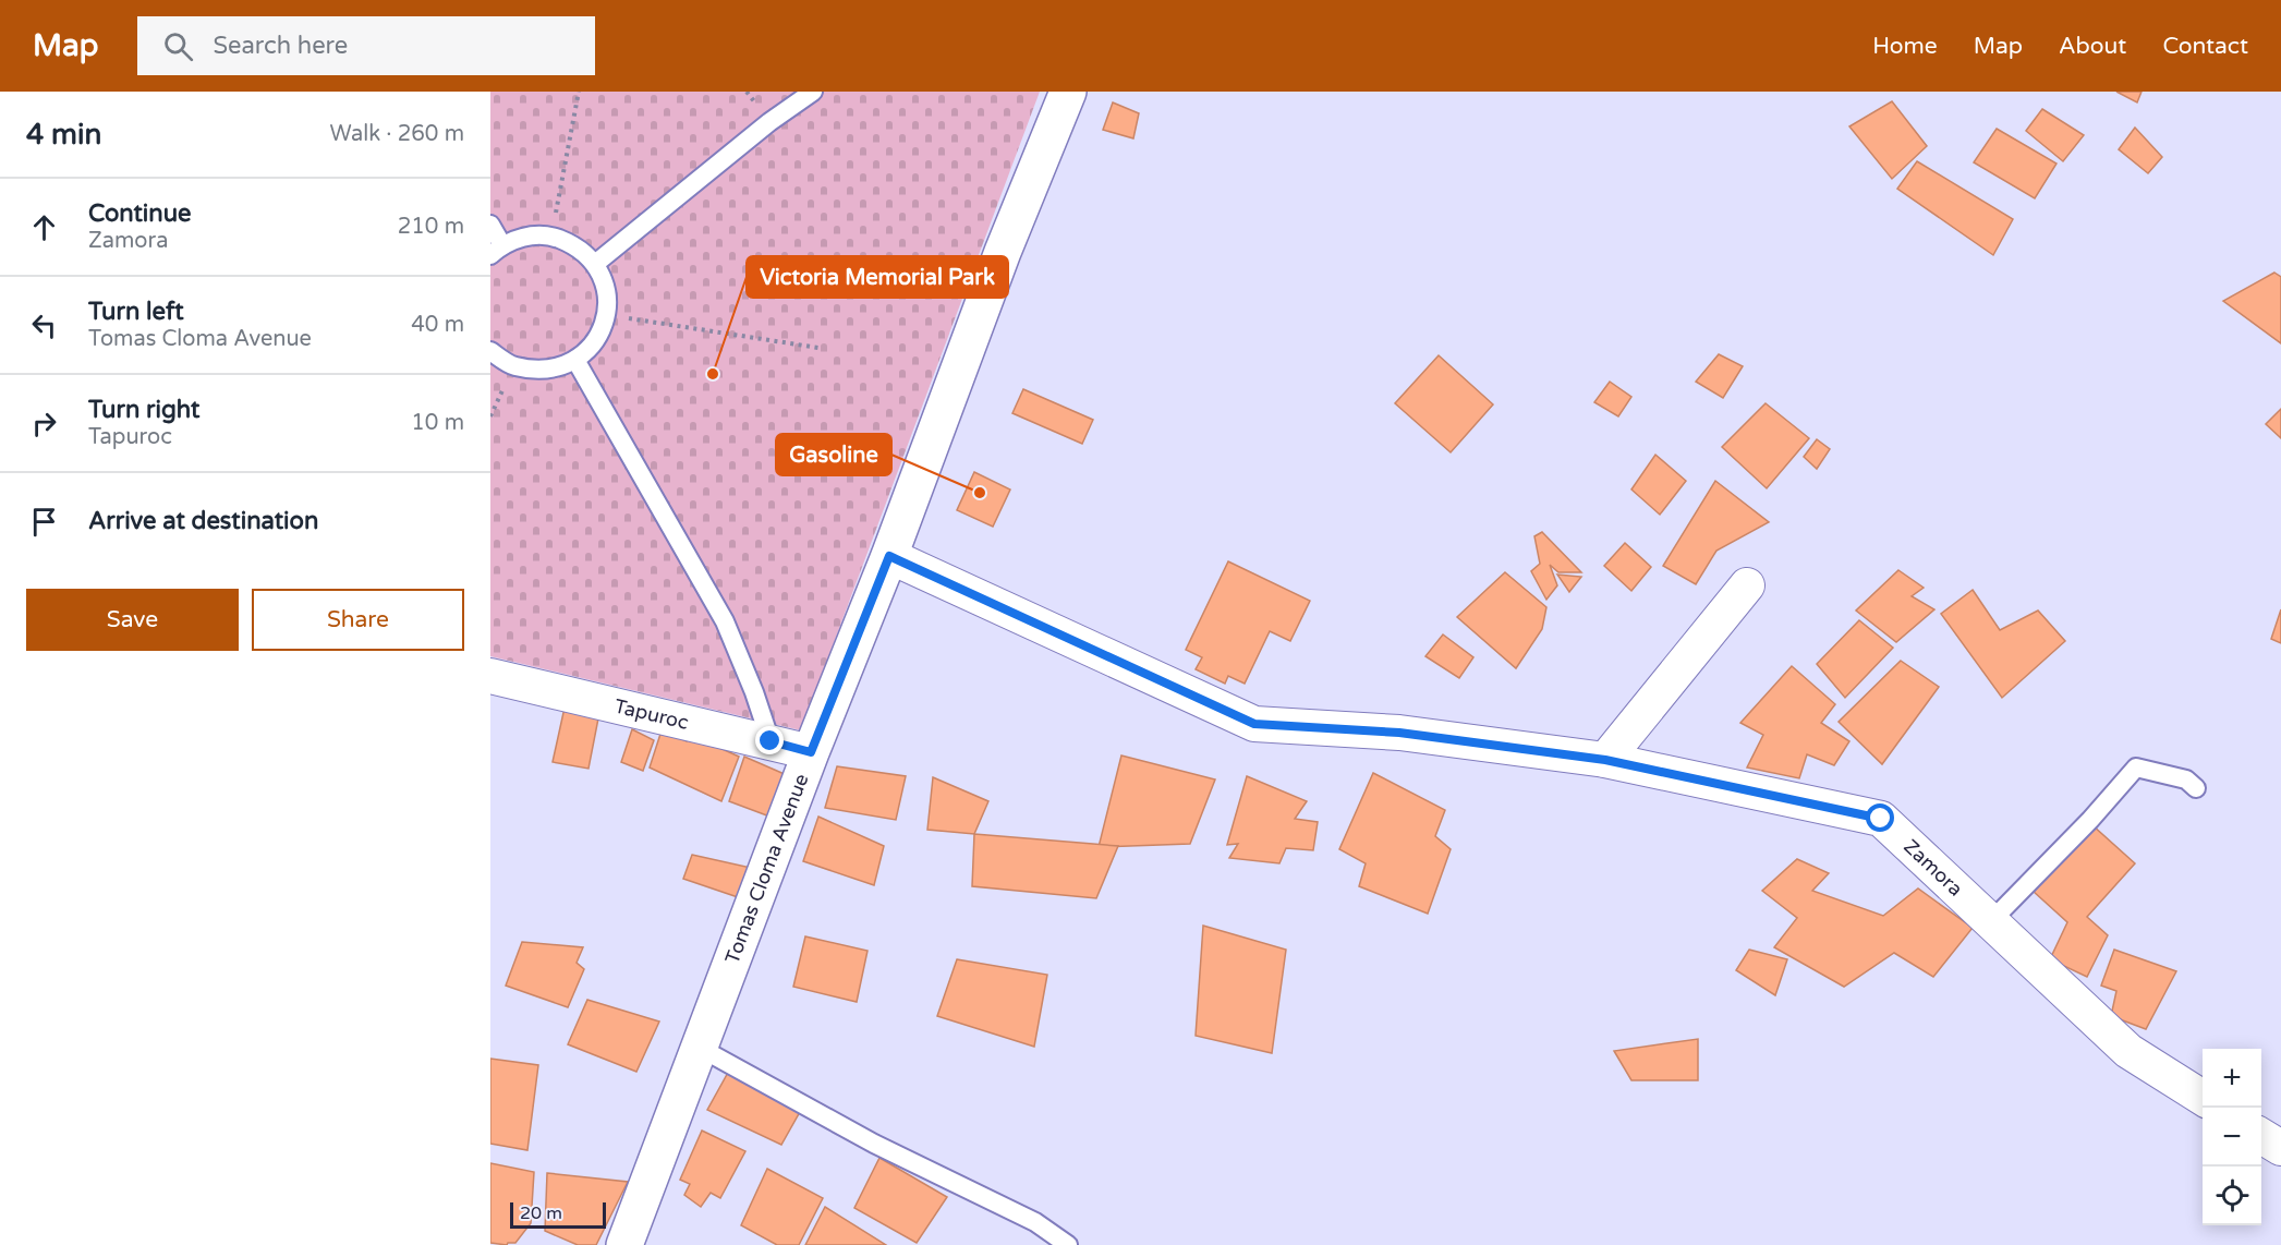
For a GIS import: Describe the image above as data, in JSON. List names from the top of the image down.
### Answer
{
  "streets": {
    "main road": ["Tomas Cloma Avenue"],
    "street": ["Tapuroc", "Zamora"]
  },
  "crossings": [
    ["Tapuroc", "Tomas Cloma Avenue"],
    ["Zamora", "Tomas Cloma Avenue"]
  ],
  "places": ["Victoria Memorial Park", "Gasoline"],
  "scale_bar": "20 m",
  "page": {
    "header": "Map",
    "search": "Search here",
    "nav": [
      "Home",
      "Map",
      "About",
      "Contact"
    ],
    "heading": ["4 min", "Walk · 260 m"],
    "list": [
      ["Continue", "Zamora", "210 m"],
      ["Turn left", "Tomas Cloma Avenue", "40 m"],
      ["Turn right", "Tapuroc", "10 m"],
      "Arrive at destination"
    ],
    "buttons": ["Save", "Share"],
    "map_buttons": ["+", "−"],
    "scale": "20 m"
  }
}
